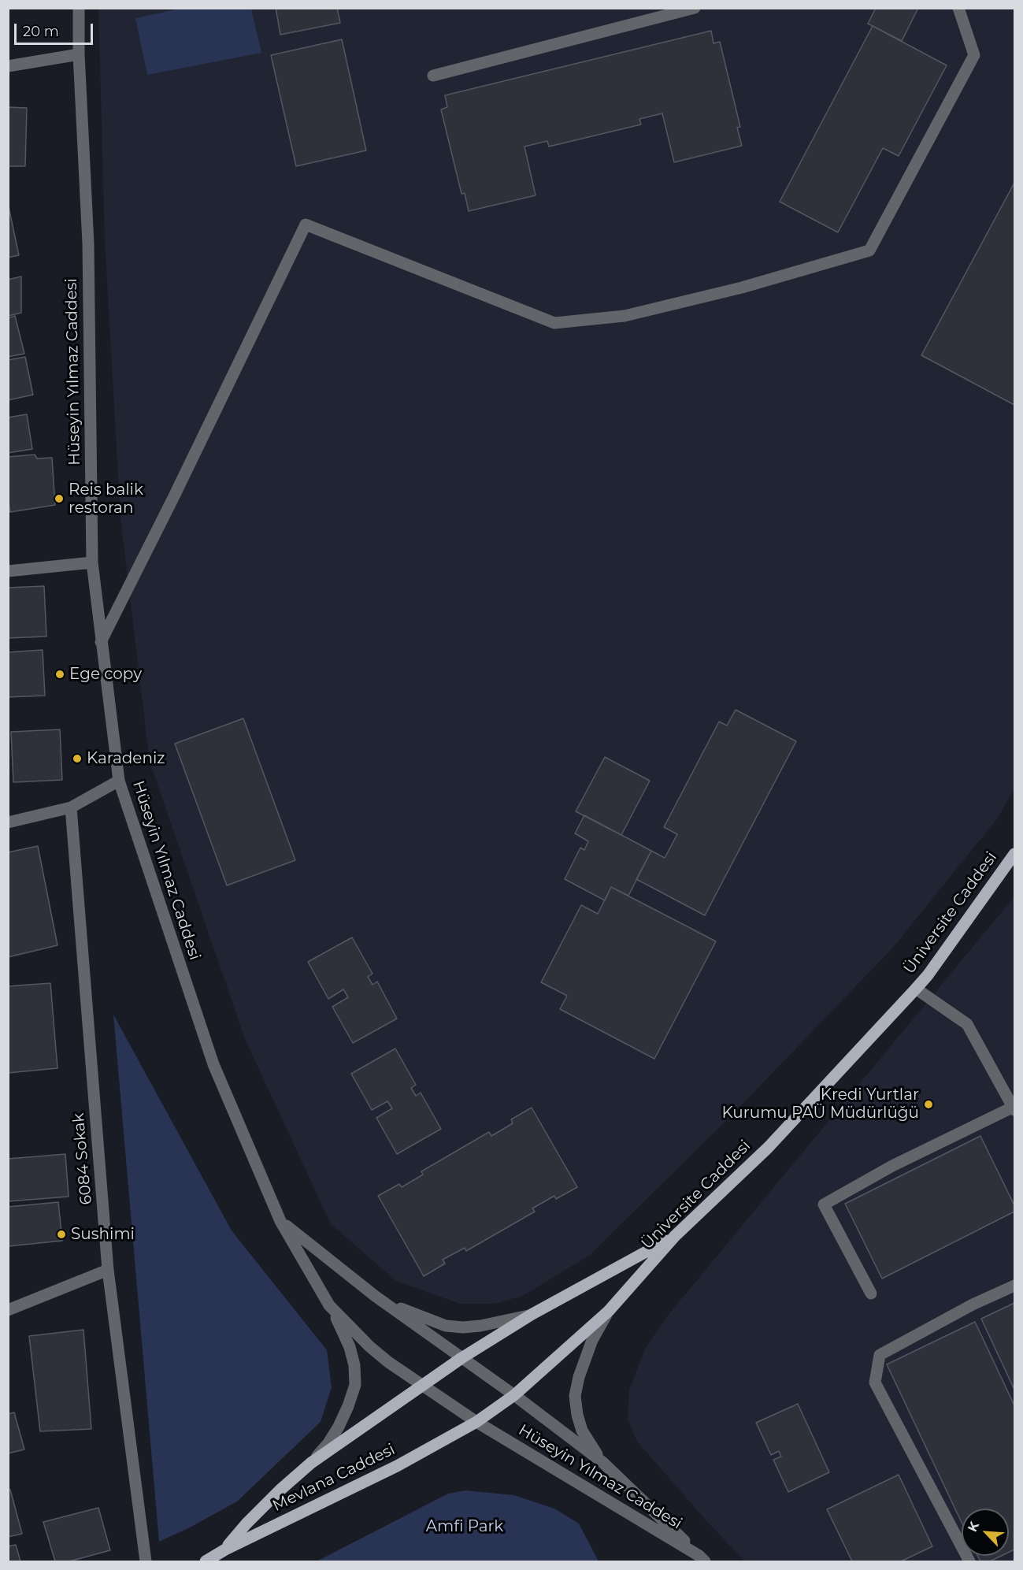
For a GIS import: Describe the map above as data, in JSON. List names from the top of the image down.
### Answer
{
  "streets": {
    "main road": ["Üniversite Caddesi", "Mevlana Caddesi"],
    "street": ["Hüseyin Yılmaz Caddesi", "6084 Sokak"]
  },
  "crossings": [
    ["Hüseyin Yılmaz Caddesi", "Mevlana Caddesi"],
    ["Üniversite Caddesi", "Mevlana Caddesi"]
  ],
  "parks": ["Amfi Park"],
  "places": [
    "Reis balik restoran",
    "Ege copy",
    "Karadeniz",
    "Kredi Yurtlar Kurumu PAÜ Müdürlüğü",
    "Sushimi"
  ],
  "scale_bar": "20 m",
  "north": "top left"
}
